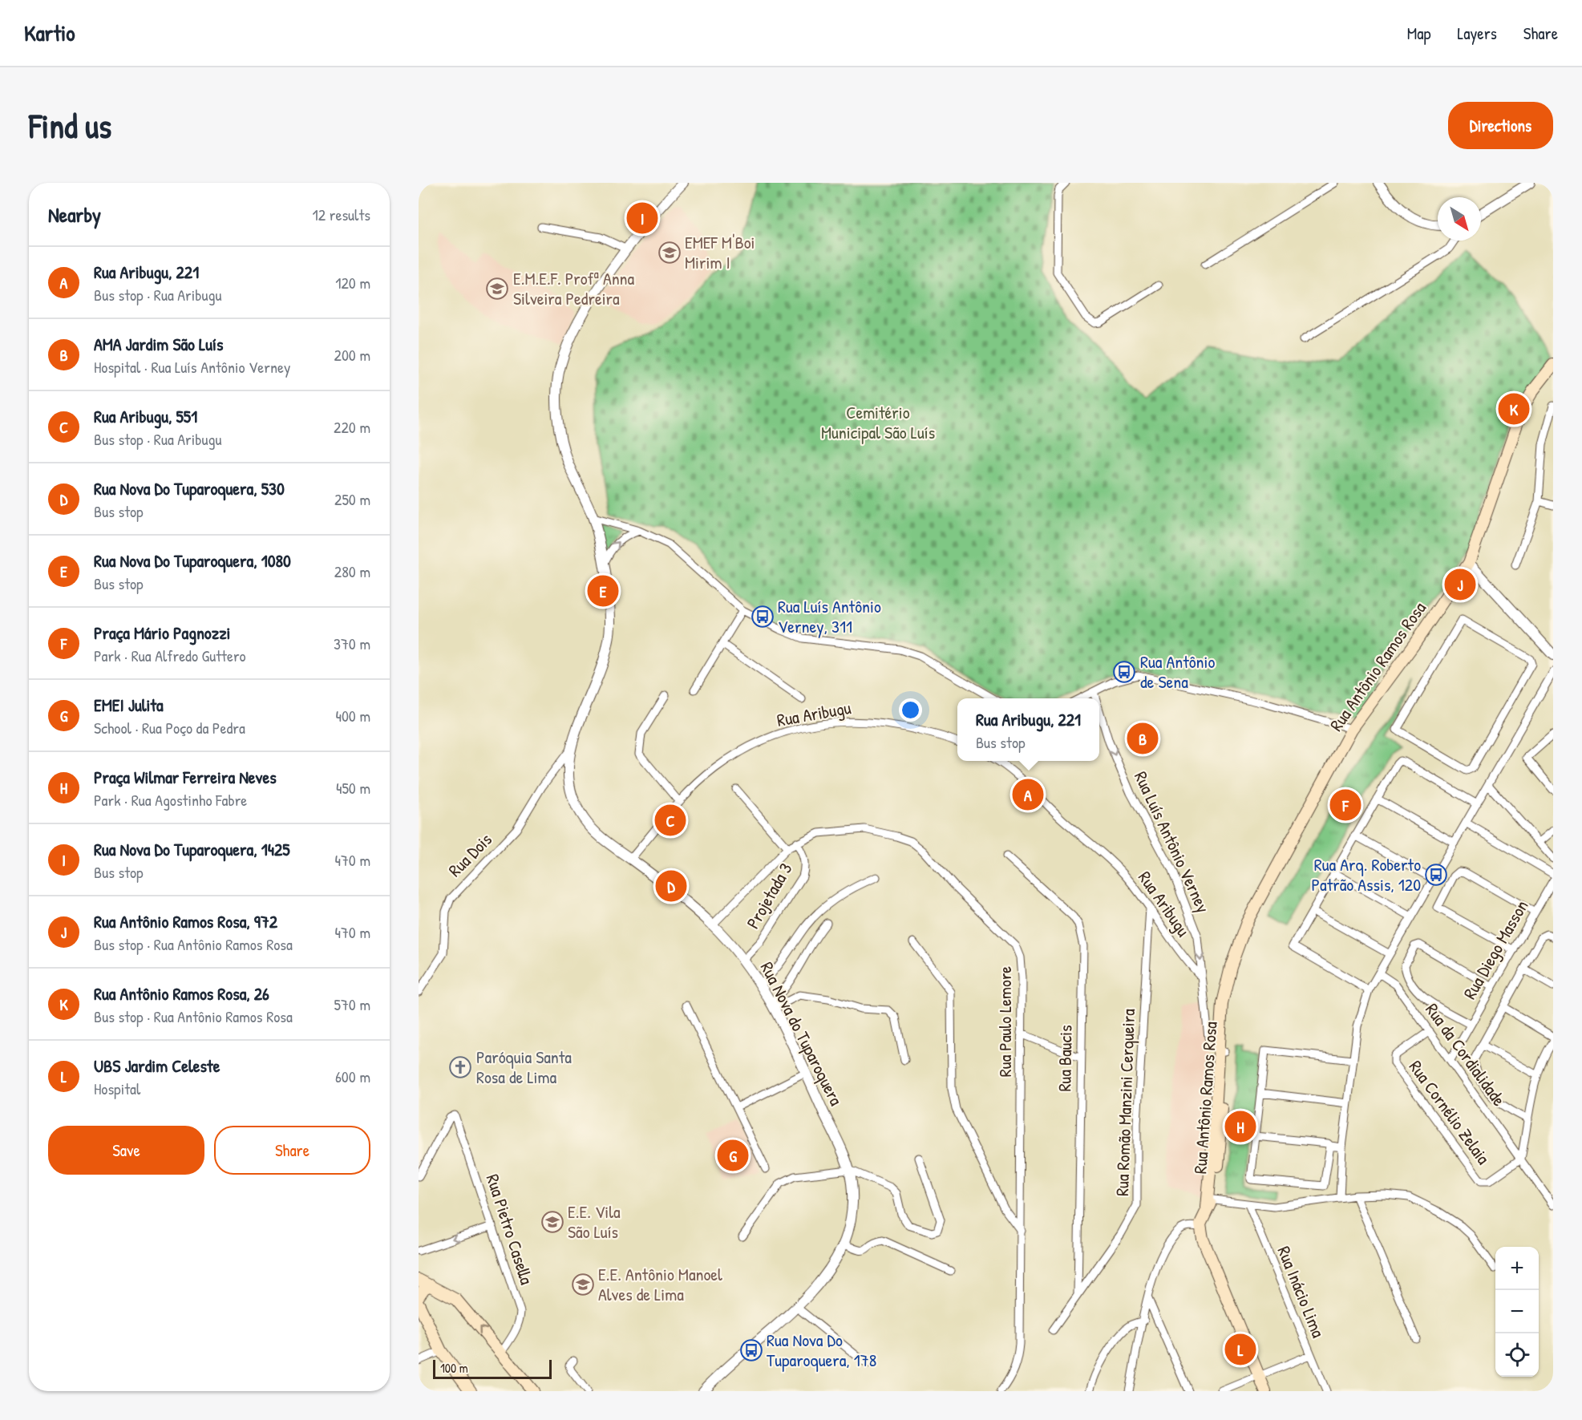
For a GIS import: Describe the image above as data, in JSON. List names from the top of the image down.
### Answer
{
  "streets": {
    "main road": ["Rua Antônio Ramos Rosa"],
    "street": [
      "Rua Aribugu",
      "Rua Luís Antônio Verney",
      "Rua Dois",
      "Projetada 3",
      "Rua Diego Masson",
      "Rua Paulo Lemore",
      "Rua Nova do Tuparoquera",
      "Rua da Cordialidade",
      "Rua Baucis",
      "Rua Romão Manzini Cerqueira",
      "Rua Cornélio Zelaia",
      "Rua Pietro Casella",
      "Rua Inácio Lima"
    ]
  },
  "crossings": [
    ["Rua Antônio Ramos Rosa", "Rua Luís Antônio Verney"],
    ["Rua Aribugu", "Rua Luís Antônio Verney"],
    ["Rua Aribugu", "Rua Nova do Tuparoquera"],
    ["Rua Aribugu", "Rua Romão Manzini Cerqueira"],
    ["Rua Dois", "Rua Nova do Tuparoquera"],
    ["Projetada 3", "Rua Paulo Lemore"],
    ["Projetada 3", "Rua Nova do Tuparoquera"],
    ["Rua Diego Masson", "Rua da Cordialidade"],
    ["Rua Paulo Lemore", "Rua Nova do Tuparoquera"],
    ["Rua da Cordialidade", "Rua Cornélio Zelaia"],
    ["Rua Baucis", "Rua Romão Manzini Cerqueira"]
  ],
  "one_way": ["Rua Luís Antônio Verney"],
  "parks": ["Cemitério Municipal São Luís"],
  "places": {
    "school or university": [
      "EMEF M'Boi Mirim I",
      "E.M.E.F. Profª Anna Silveira Pedreira",
      "E.E. Vila São Luís",
      "E.E. Antônio Manoel Alves de Lima"
    ],
    "bus stop": [
      "Rua Luís Antônio Verney, 311",
      "Rua Antônio de Sena",
      "Rua Arq. Roberto Patrão Assis, 120",
      "Rua Nova Do Tuparoquera, 178"
    ],
    "church": ["Paróquia Santa Rosa de Lima"]
  },
  "scale_bar": "100 m",
  "north": "bottom right",
  "page": {
    "header": "Kartio",
    "nav": ["Map", "Layers", "Share"],
    "buttons": [
      "Directions",
      ["Save", "Share"]
    ],
    "title": "Find us",
    "heading": ["Nearby", "12 results"],
    "pins": [
      "I",
      "K",
      "J",
      "E",
      "B",
      "A",
      "F",
      "C",
      "D",
      "H",
      "G",
      "L"
    ],
    "list": [
      {
        "mark": "A",
        "name": "Rua Aribugu, 221",
        "note": "Bus stop · Rua Aribugu",
        "value": "120 m"
      },
      {
        "mark": "B",
        "name": "AMA Jardim São Luís",
        "note": "Hospital · Rua Luís Antônio Verney",
        "value": "200 m"
      },
      {
        "mark": "C",
        "name": "Rua Aribugu, 551",
        "note": "Bus stop · Rua Aribugu",
        "value": "220 m"
      },
      {
        "mark": "D",
        "name": "Rua Nova Do Tuparoquera, 530",
        "note": "Bus stop",
        "value": "250 m"
      },
      {
        "mark": "E",
        "name": "Rua Nova Do Tuparoquera, 1080",
        "note": "Bus stop",
        "value": "280 m"
      },
      {
        "mark": "F",
        "name": "Praça Mário Pagnozzi",
        "note": "Park · Rua Alfredo Guttero",
        "value": "370 m"
      },
      {
        "mark": "G",
        "name": "EMEI Julita",
        "note": "School · Rua Poço da Pedra",
        "value": "400 m"
      },
      {
        "mark": "H",
        "name": "Praça Wilmar Ferreira Neves",
        "note": "Park · Rua Agostinho Fabre",
        "value": "450 m"
      },
      {
        "mark": "I",
        "name": "Rua Nova Do Tuparoquera, 1425",
        "note": "Bus stop",
        "value": "470 m"
      },
      {
        "mark": "J",
        "name": "Rua Antônio Ramos Rosa, 972",
        "note": "Bus stop · Rua Antônio Ramos Rosa",
        "value": "470 m"
      },
      {
        "mark": "K",
        "name": "Rua Antônio Ramos Rosa, 26",
        "note": "Bus stop · Rua Antônio Ramos Rosa",
        "value": "570 m"
      },
      {
        "mark": "L",
        "name": "UBS Jardim Celeste",
        "note": "Hospital",
        "value": "600 m"
      }
    ],
    "popup": ["Rua Aribugu, 221", "Bus stop"],
    "map_buttons": ["+", "−"],
    "scale": "100 m"
  }
}
